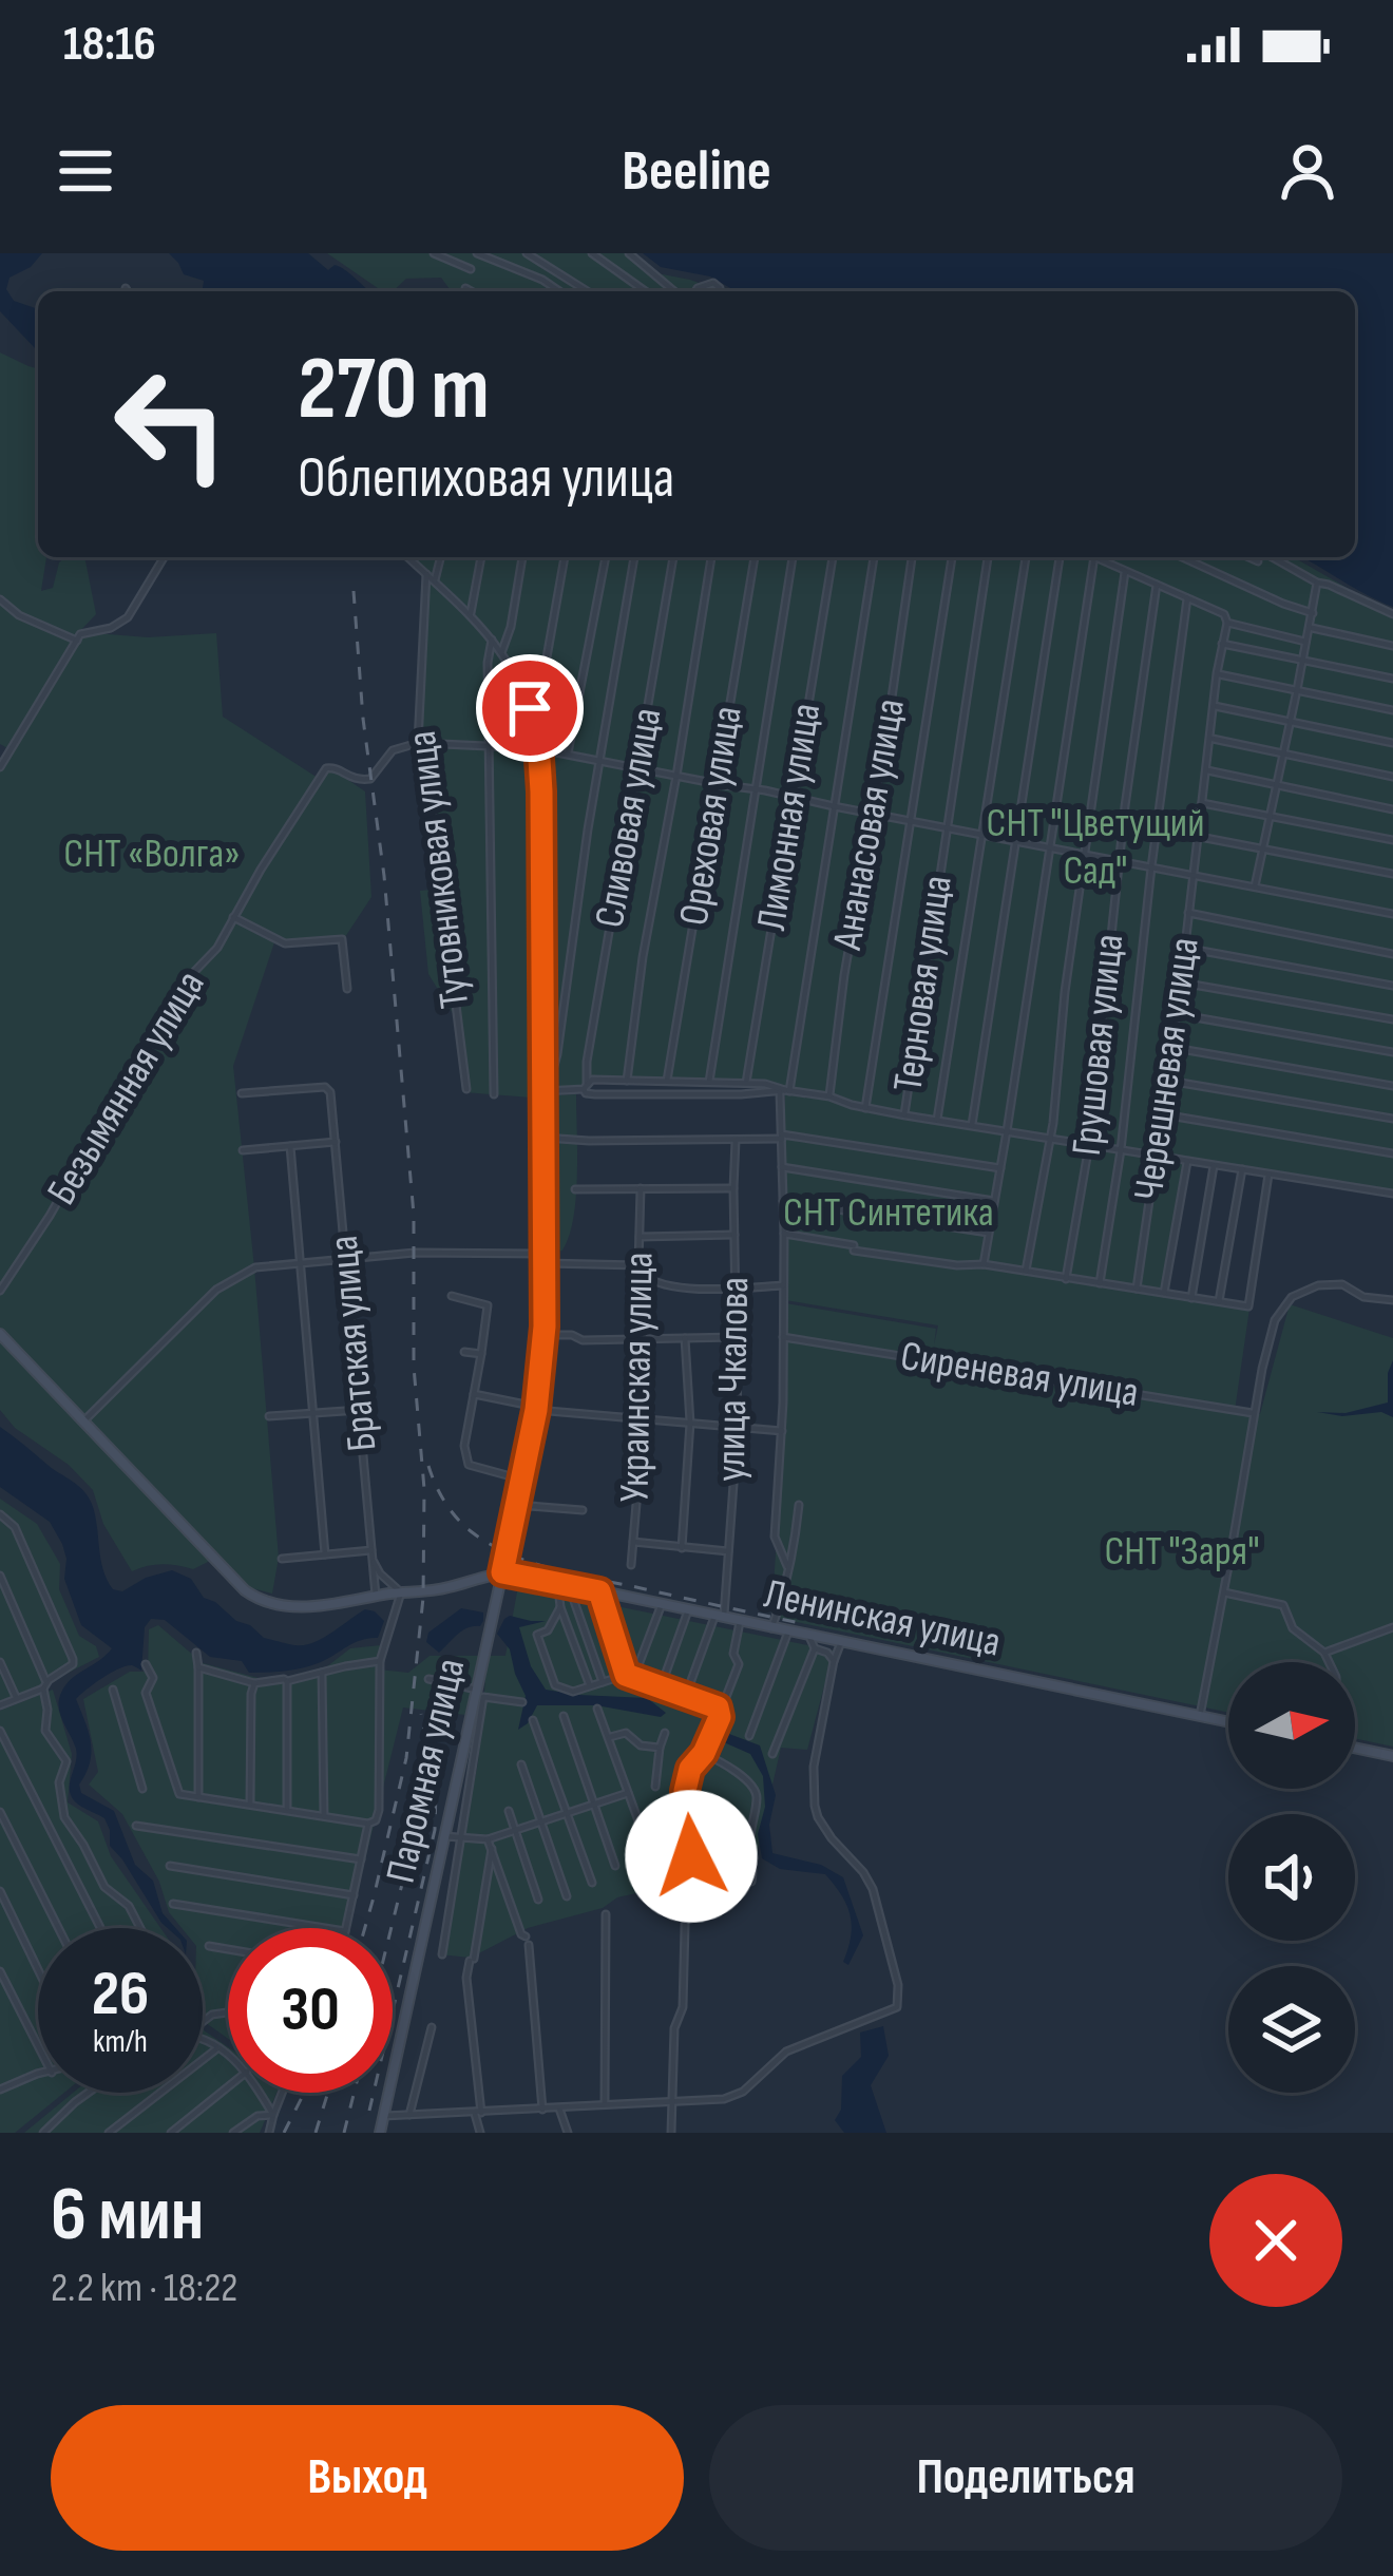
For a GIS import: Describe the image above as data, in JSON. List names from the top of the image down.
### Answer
{
  "streets": {
    "street": [
      "Ореховая улица",
      "Лимонная улица",
      "Сливовая улица",
      "Ананасовая улица",
      "Тутовниковая улица",
      "Терновая улица",
      "Грушовая улица",
      "Черешневая улица",
      "Безымянная улица",
      "Братская улица",
      "Сиреневая улица",
      "Украинская улица",
      "улица Чкалова",
      "Ленинская улица",
      "Паромная улица"
    ]
  },
  "crossings": [
    ["Тутовниковая улица", "Безымянная улица"],
    ["улица Чкалова", "Ленинская улица"],
    ["Ленинская улица", "Паромная улица"]
  ],
  "parks": [
    "СНТ \"Цветущий Сад\"",
    "СНТ «Волга»",
    "СНТ Синтетика",
    "СНТ \"Заря\""
  ],
  "north": "right",
  "page": {
    "status": "18:16",
    "header": "Beeline",
    "turn": ["270 m", "Облепиховая улица"],
    "speed": "26 km/h",
    "limit": "30",
    "heading": ["6 мин", "2.2 km · 18:22"],
    "buttons": ["Выход", "Поделиться"]
  }
}
